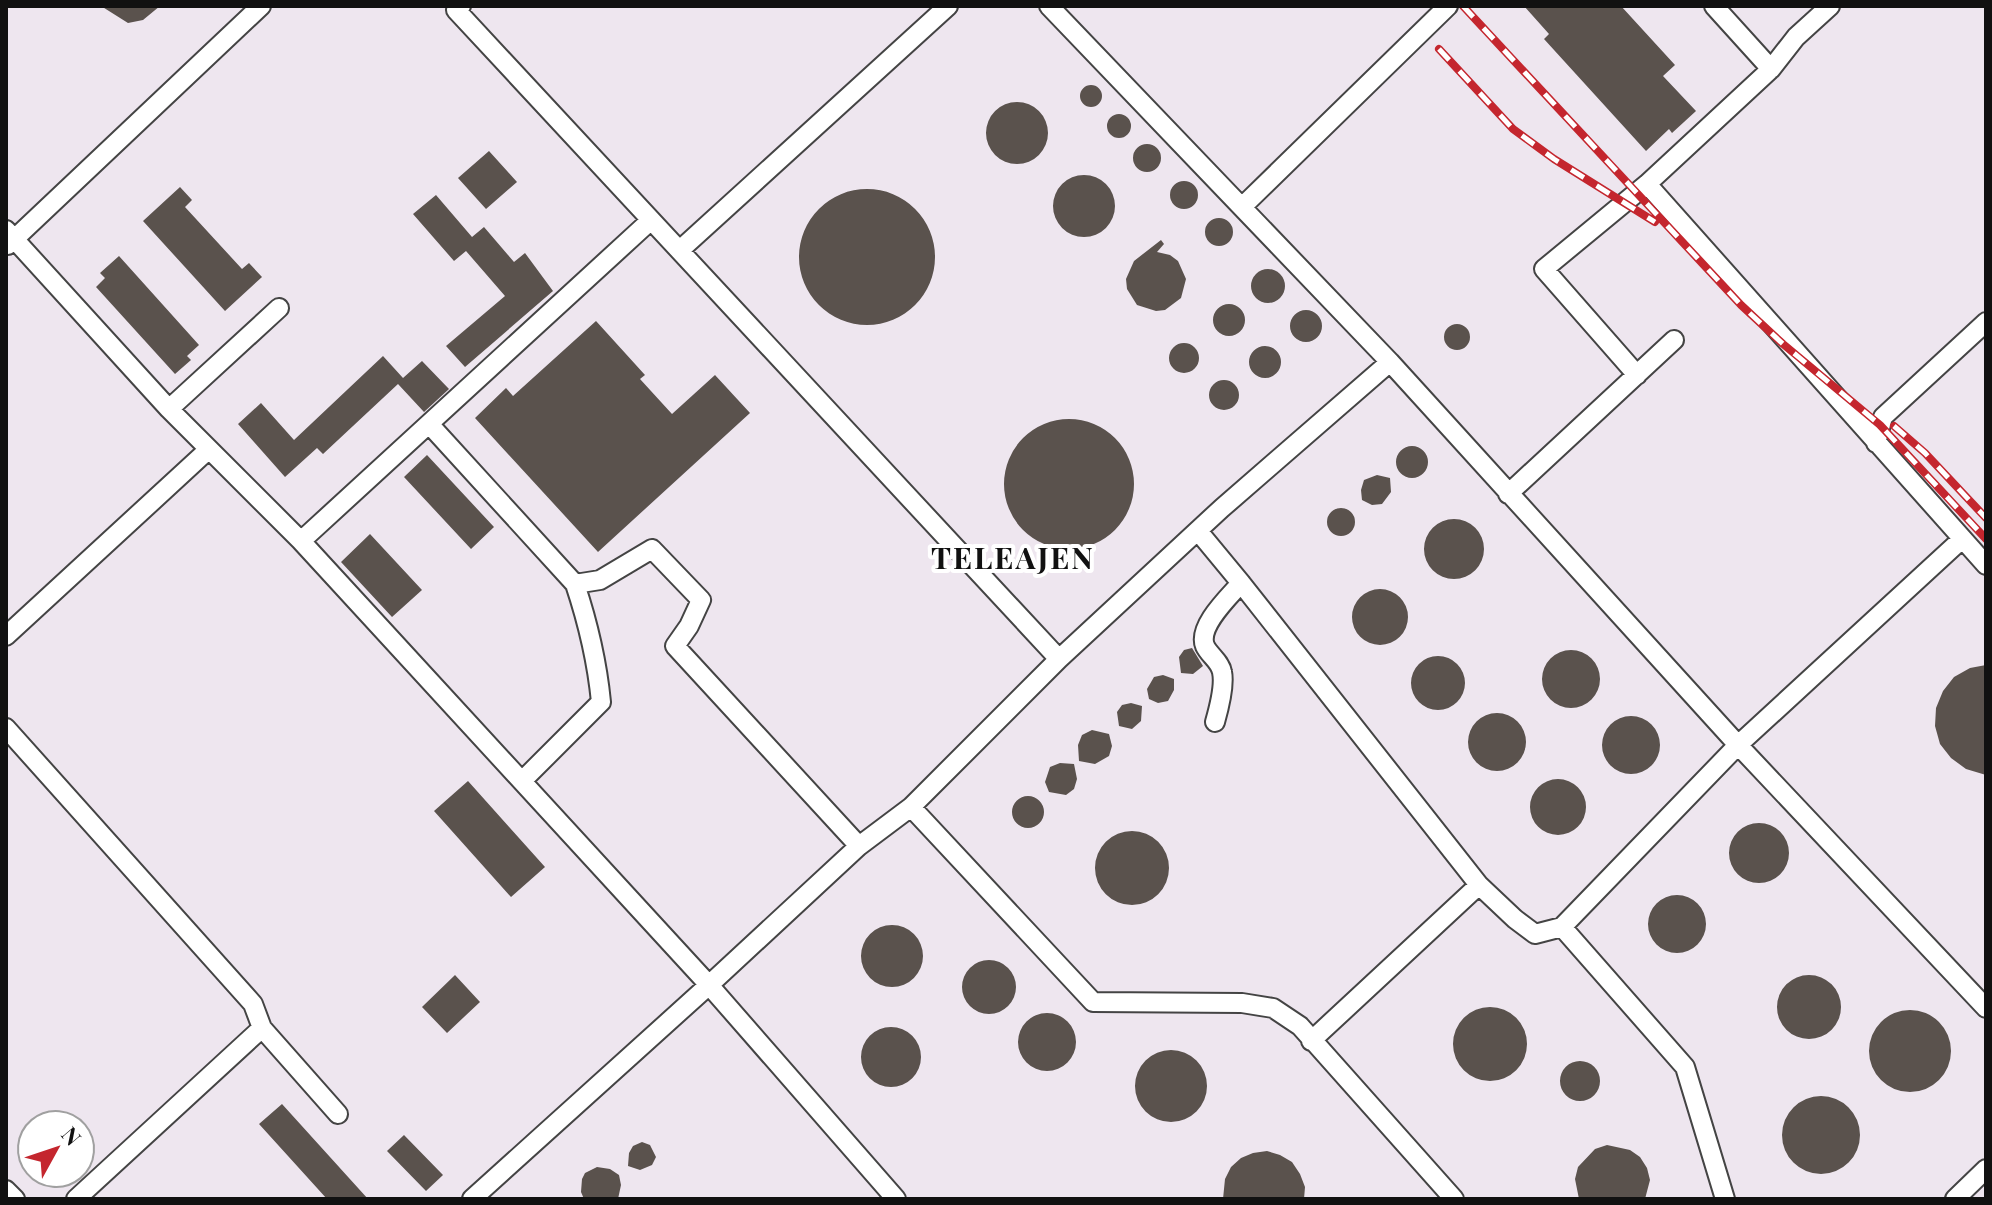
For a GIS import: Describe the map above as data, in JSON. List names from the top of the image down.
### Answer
{
  "districts": ["TELEAJEN"],
  "north": "top right"
}
